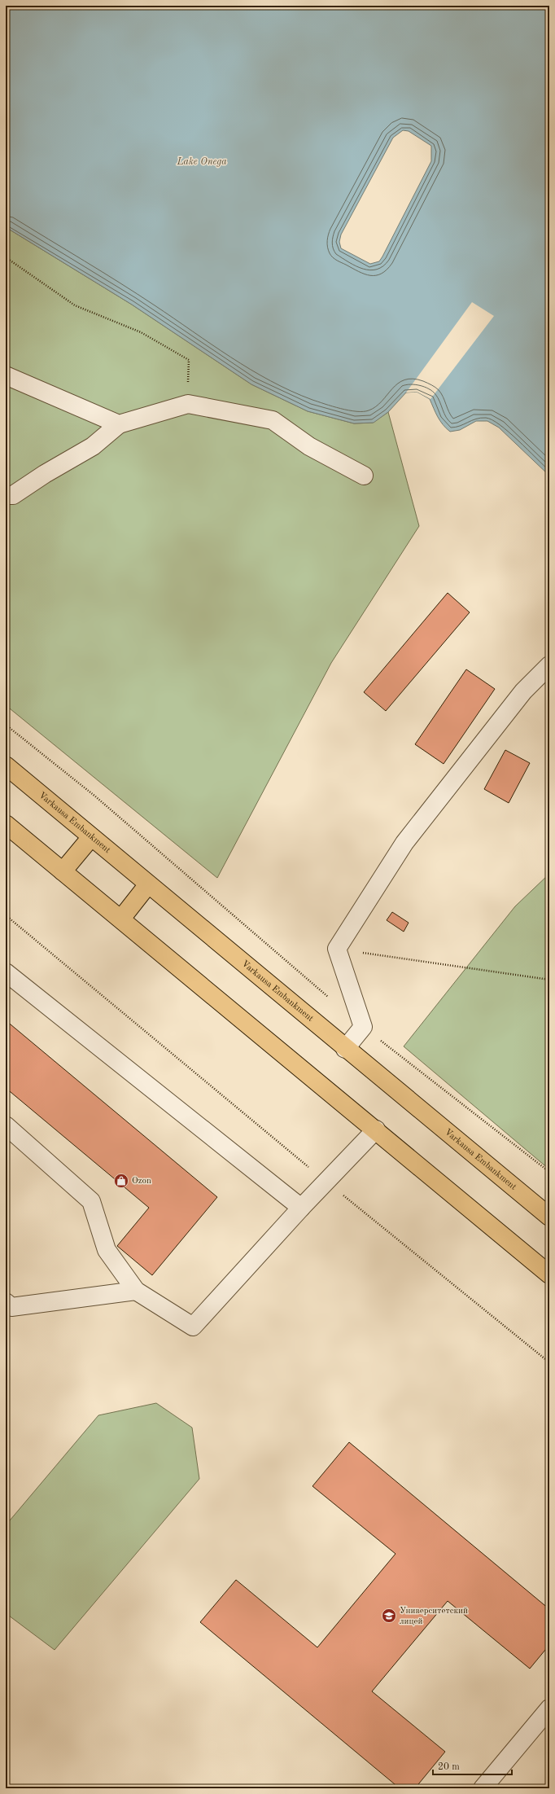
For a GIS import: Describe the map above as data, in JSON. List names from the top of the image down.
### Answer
{
  "streets": {
    "main road": ["Varkausa Embankment"]
  },
  "water": ["Lake Onega"],
  "places": {
    "shop": ["Ozon"],
    "school or university": ["Университетский лицей"]
  },
  "scale_bar": "20 m"
}
